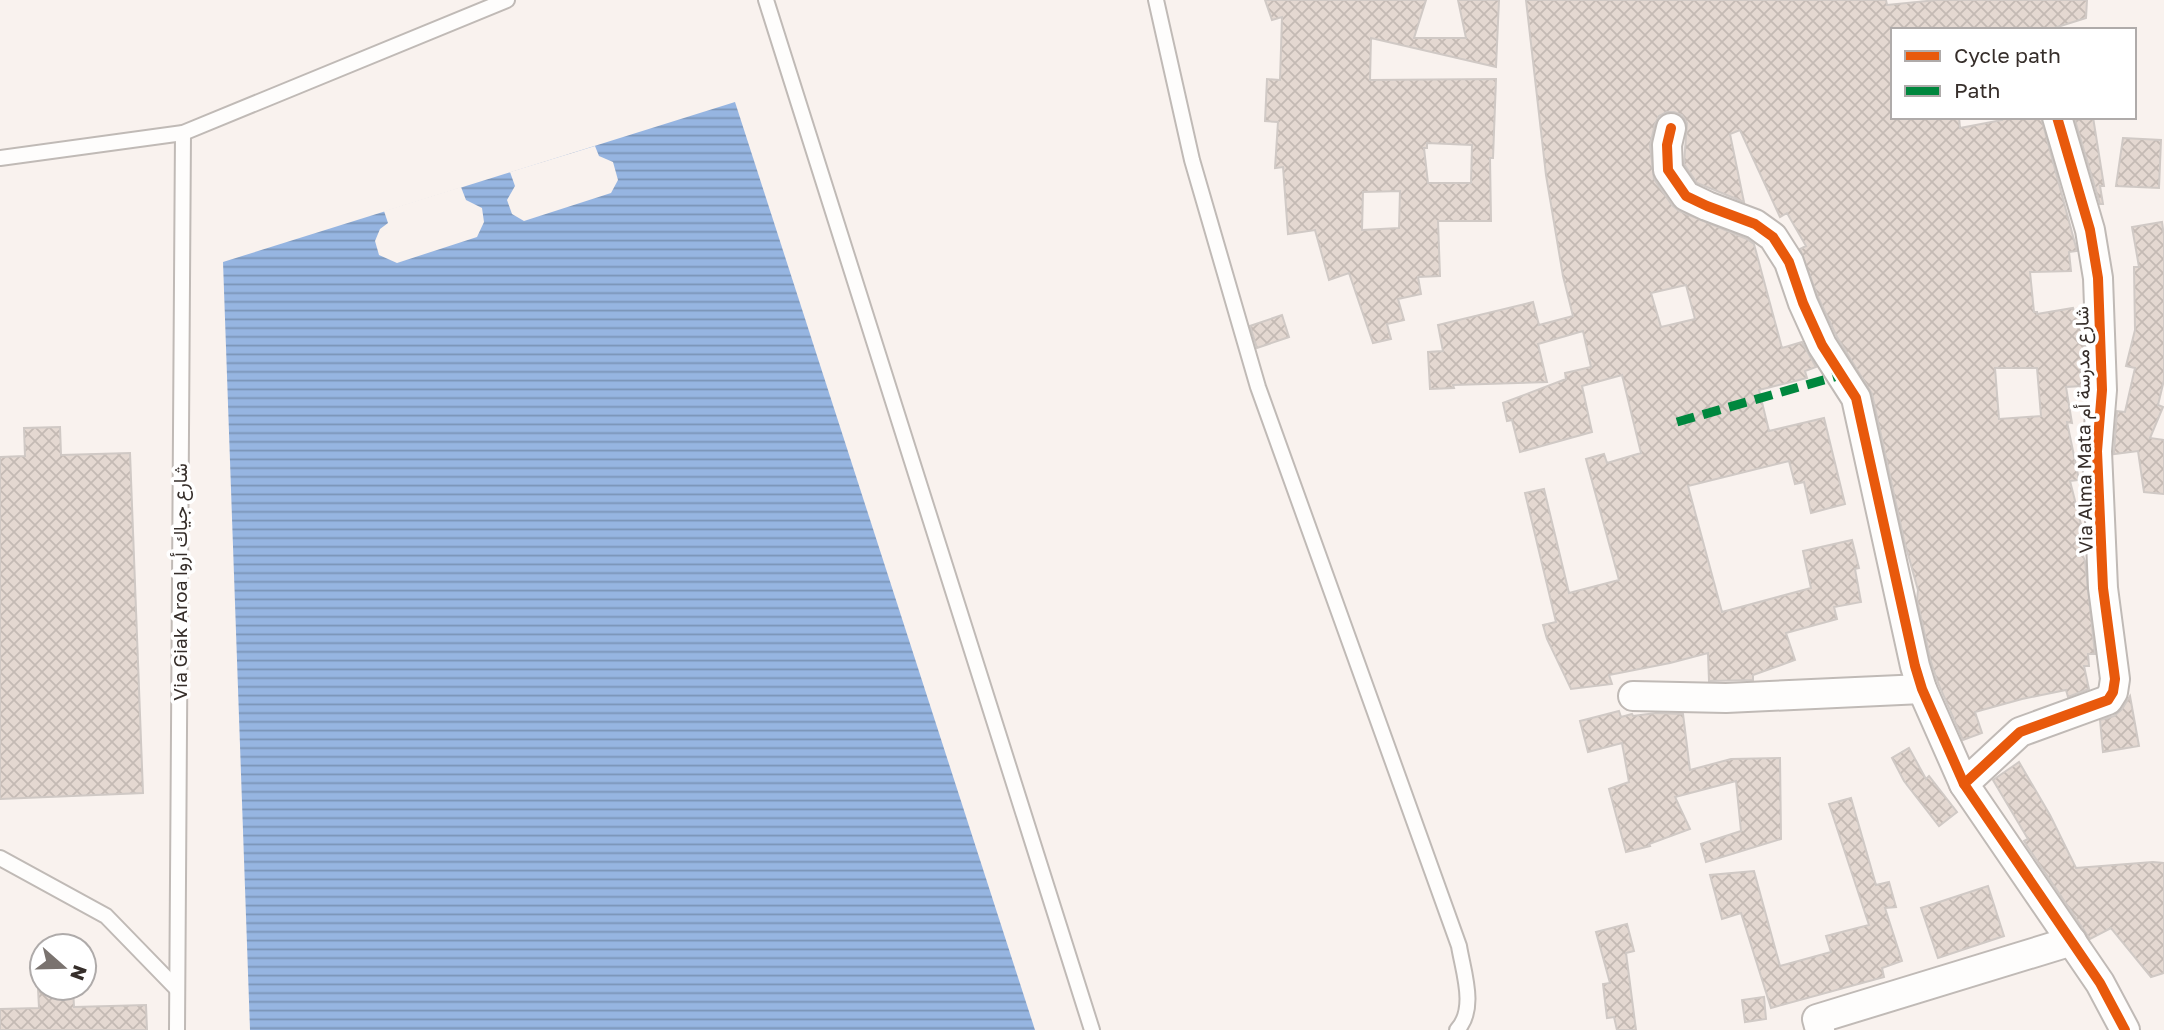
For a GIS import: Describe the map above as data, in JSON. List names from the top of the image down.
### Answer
{
  "streets": {
    "street": ["Via Alma Mata شارع مدرسة أم"],
    "lane": ["Via Giak Aroa شارع جياك أروا"]
  },
  "legend": ["Cycle path", "Path"],
  "north": "right"
}
